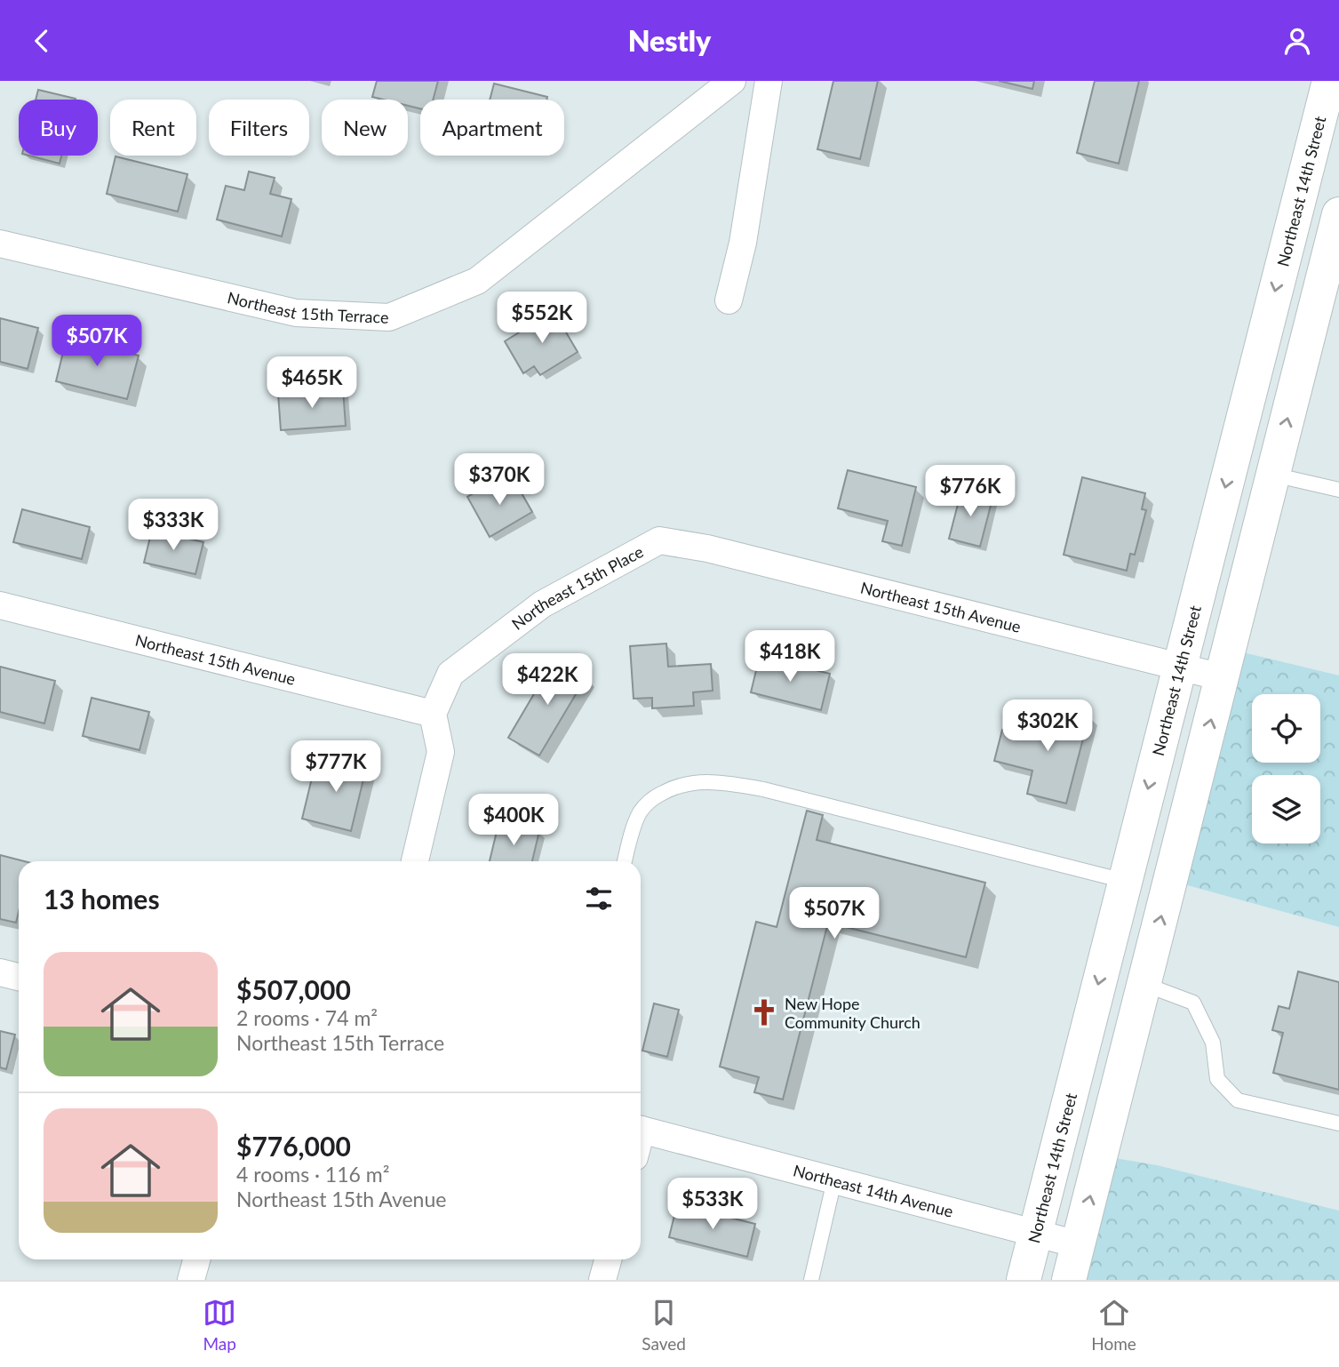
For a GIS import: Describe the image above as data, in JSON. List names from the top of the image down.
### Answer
{
  "streets": {
    "main road": ["Northeast 14th Street"],
    "street": [
      "Northeast 15th Terrace",
      "Northeast 15th Place",
      "Northeast 15th Avenue",
      "Northeast 14th Avenue"
    ]
  },
  "crossings": [
    ["Northeast 14th Street", "Northeast 15th Avenue"],
    ["Northeast 14th Street", "Northeast 14th Avenue"],
    ["Northeast 15th Place", "Northeast 15th Avenue"]
  ],
  "places": {
    "church": ["New Hope Community Church"]
  },
  "page": {
    "header": "Nestly",
    "chip": [
      "Buy",
      "Rent",
      "Filters",
      "New",
      "Apartment"
    ],
    "price": [
      "$552K",
      "$507K",
      "$465K",
      "$370K",
      "$776K",
      "$333K",
      "$418K",
      "$422K",
      "$302K",
      "$777K",
      "$400K",
      "$507K",
      "$533K"
    ],
    "heading": "13 homes",
    "list": [
      {
        "name": "$507,000",
        "note": "2 rooms · 74 m² · Northeast 15th Terrace"
      },
      {
        "name": "$776,000",
        "note": "4 rooms · 116 m² · Northeast 15th Avenue"
      }
    ],
    "tabs": ["Map", "Saved", "Home"]
  }
}
